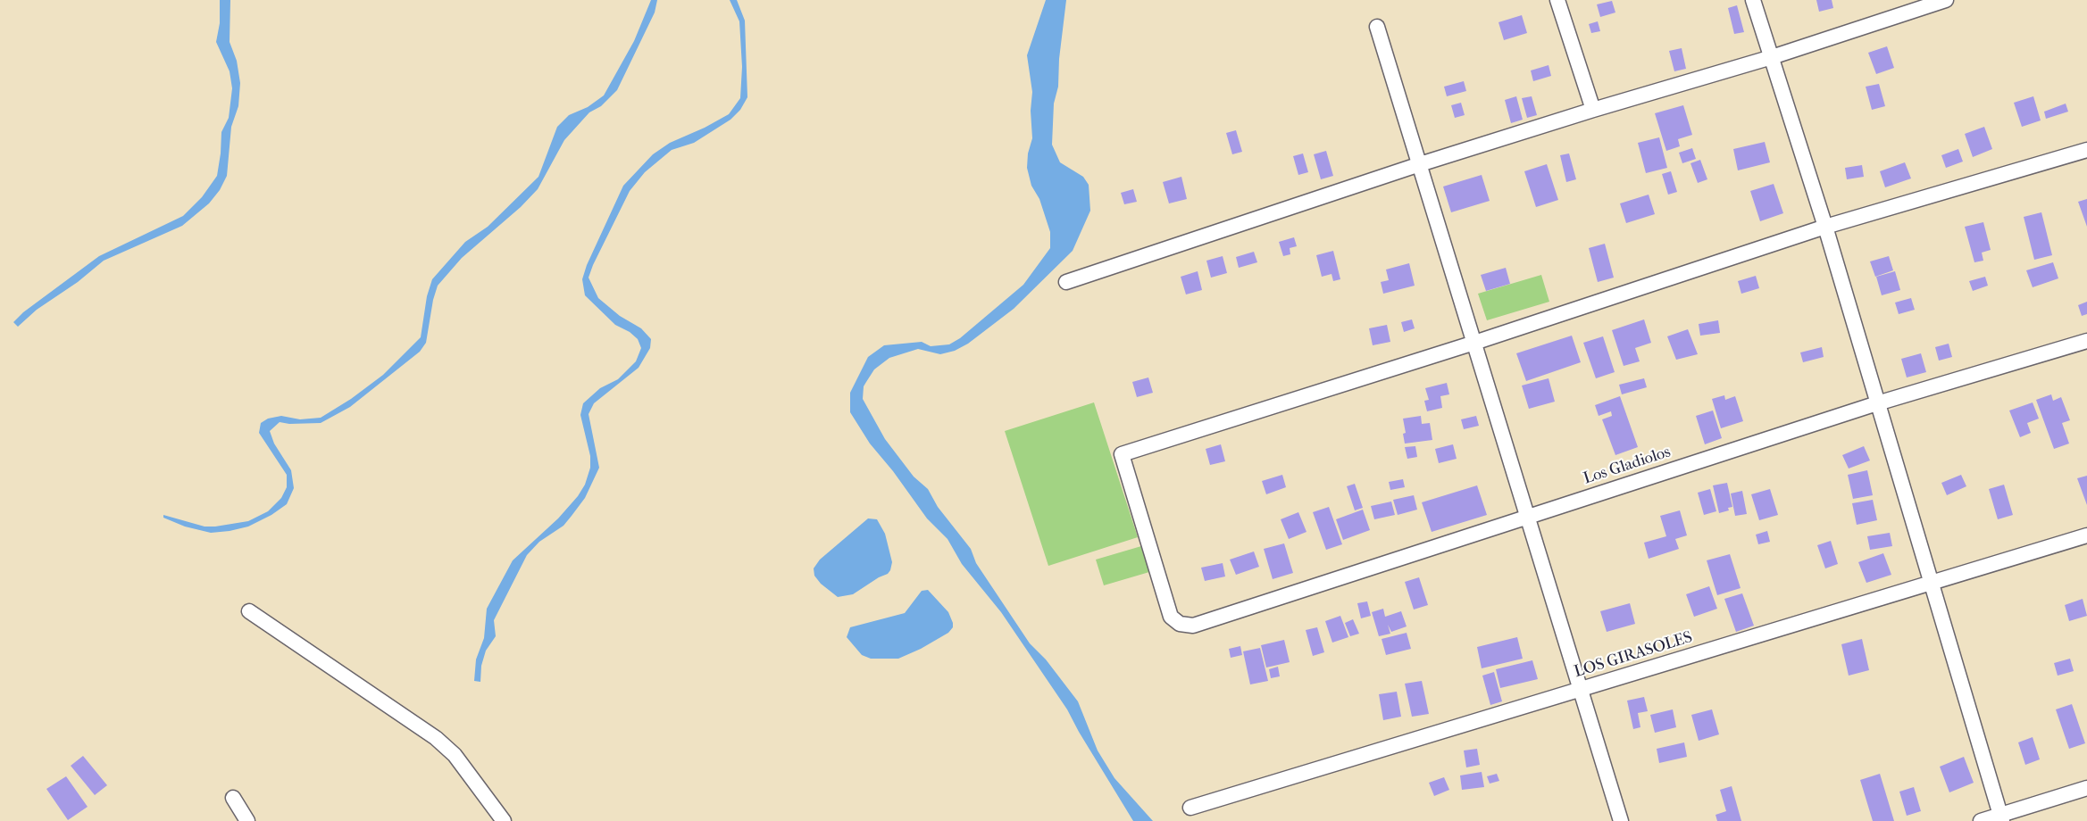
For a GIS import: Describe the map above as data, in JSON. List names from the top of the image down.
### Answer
{
  "streets": {
    "street": ["Los Gladiolos", "LOS GIRASOLES"]
  }
}
